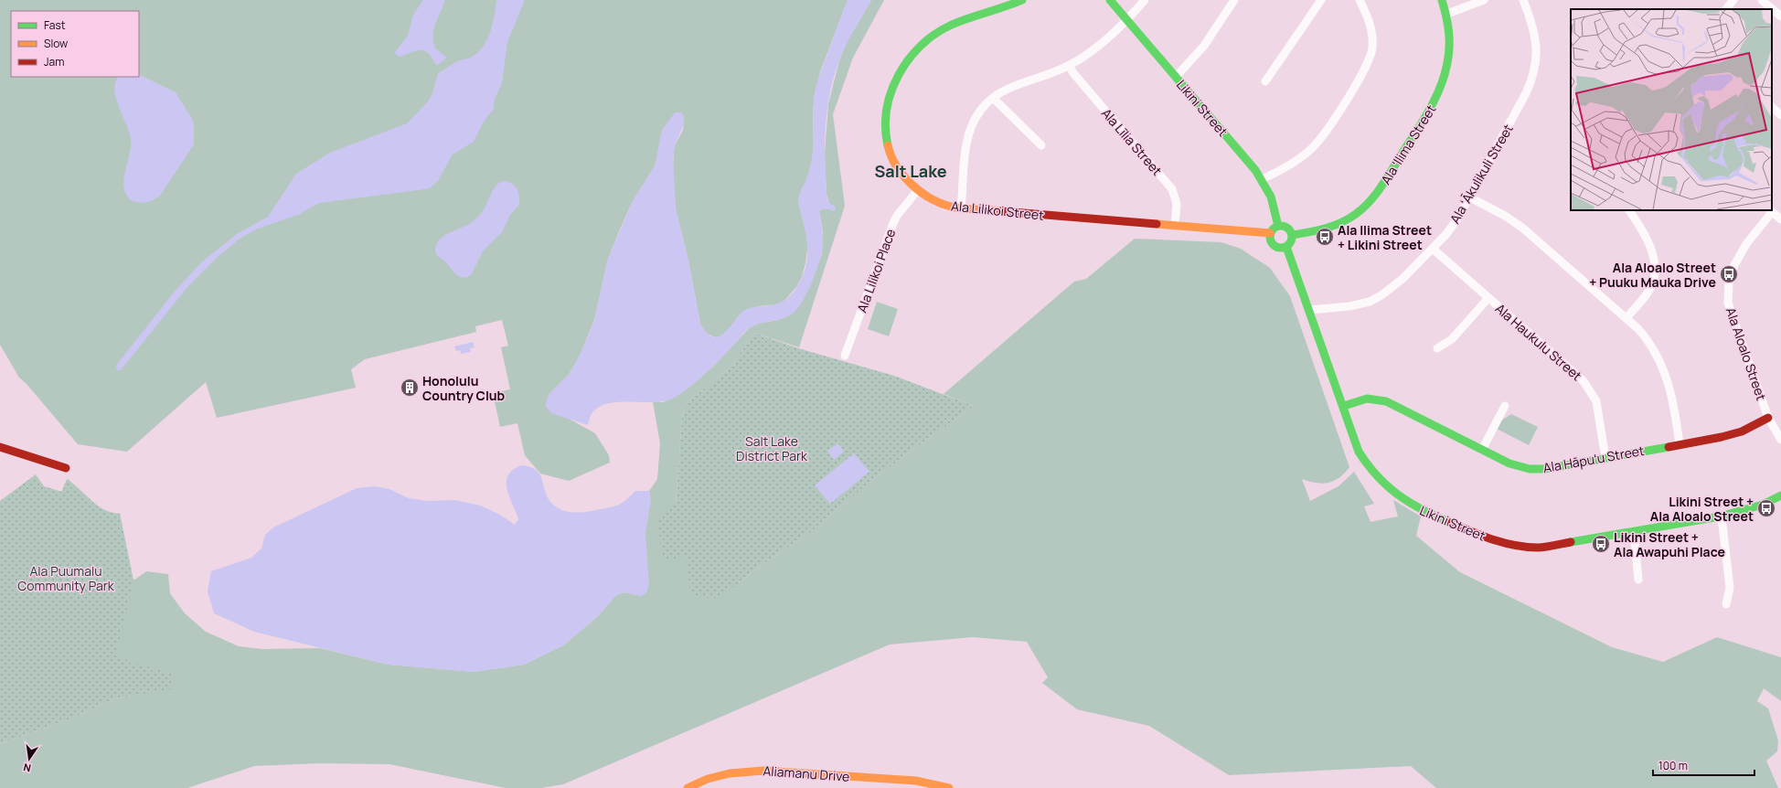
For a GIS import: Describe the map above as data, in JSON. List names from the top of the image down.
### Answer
{
  "streets": {
    "street": [
      "Likini Street",
      "Ala Līlia Street",
      "Ala ʻIlima Street",
      "Ala ʻĀkulikuli Street",
      "Ala Lilikoi Street",
      "Ala Lilikoi Place",
      "Ala Haukulu Street",
      "Ala Aloalo Street",
      "Ala Hāpuʻu Street",
      "Aliamanu Drive"
    ]
  },
  "crossings": [
    ["Likini Street", "Ala ʻIlima Street"],
    ["Likini Street", "Ala ʻĀkulikuli Street"],
    ["Likini Street", "Ala Lilikoi Street"],
    ["Likini Street", "Ala Hāpuʻu Street"],
    ["Ala Līlia Street", "Ala Lilikoi Street"],
    ["Ala ʻIlima Street", "Ala Lilikoi Street"],
    ["Ala ʻĀkulikuli Street", "Ala Haukulu Street"],
    ["Ala Lilikoi Street", "Ala Lilikoi Place"],
    ["Ala Haukulu Street", "Ala Hāpuʻu Street"],
    ["Ala Aloalo Street", "Ala Hāpuʻu Street"]
  ],
  "districts": ["Salt Lake"],
  "parks": ["Salt Lake District Park", "Ala Puumalu Community Park"],
  "places": {
    "bus stop": [
      "Ala Ilima Street + Likini Street",
      "Ala Aloalo Street + Puuku Mauka Drive",
      "Likini Street + Ala Aloalo Street",
      "Likini Street + Ala Awapuhi Place"
    ],
    "building": ["Honolulu Country Club"]
  },
  "legend": ["Fast", "Slow", "Jam"],
  "scale_bar": "100 m",
  "north": "bottom"
}
